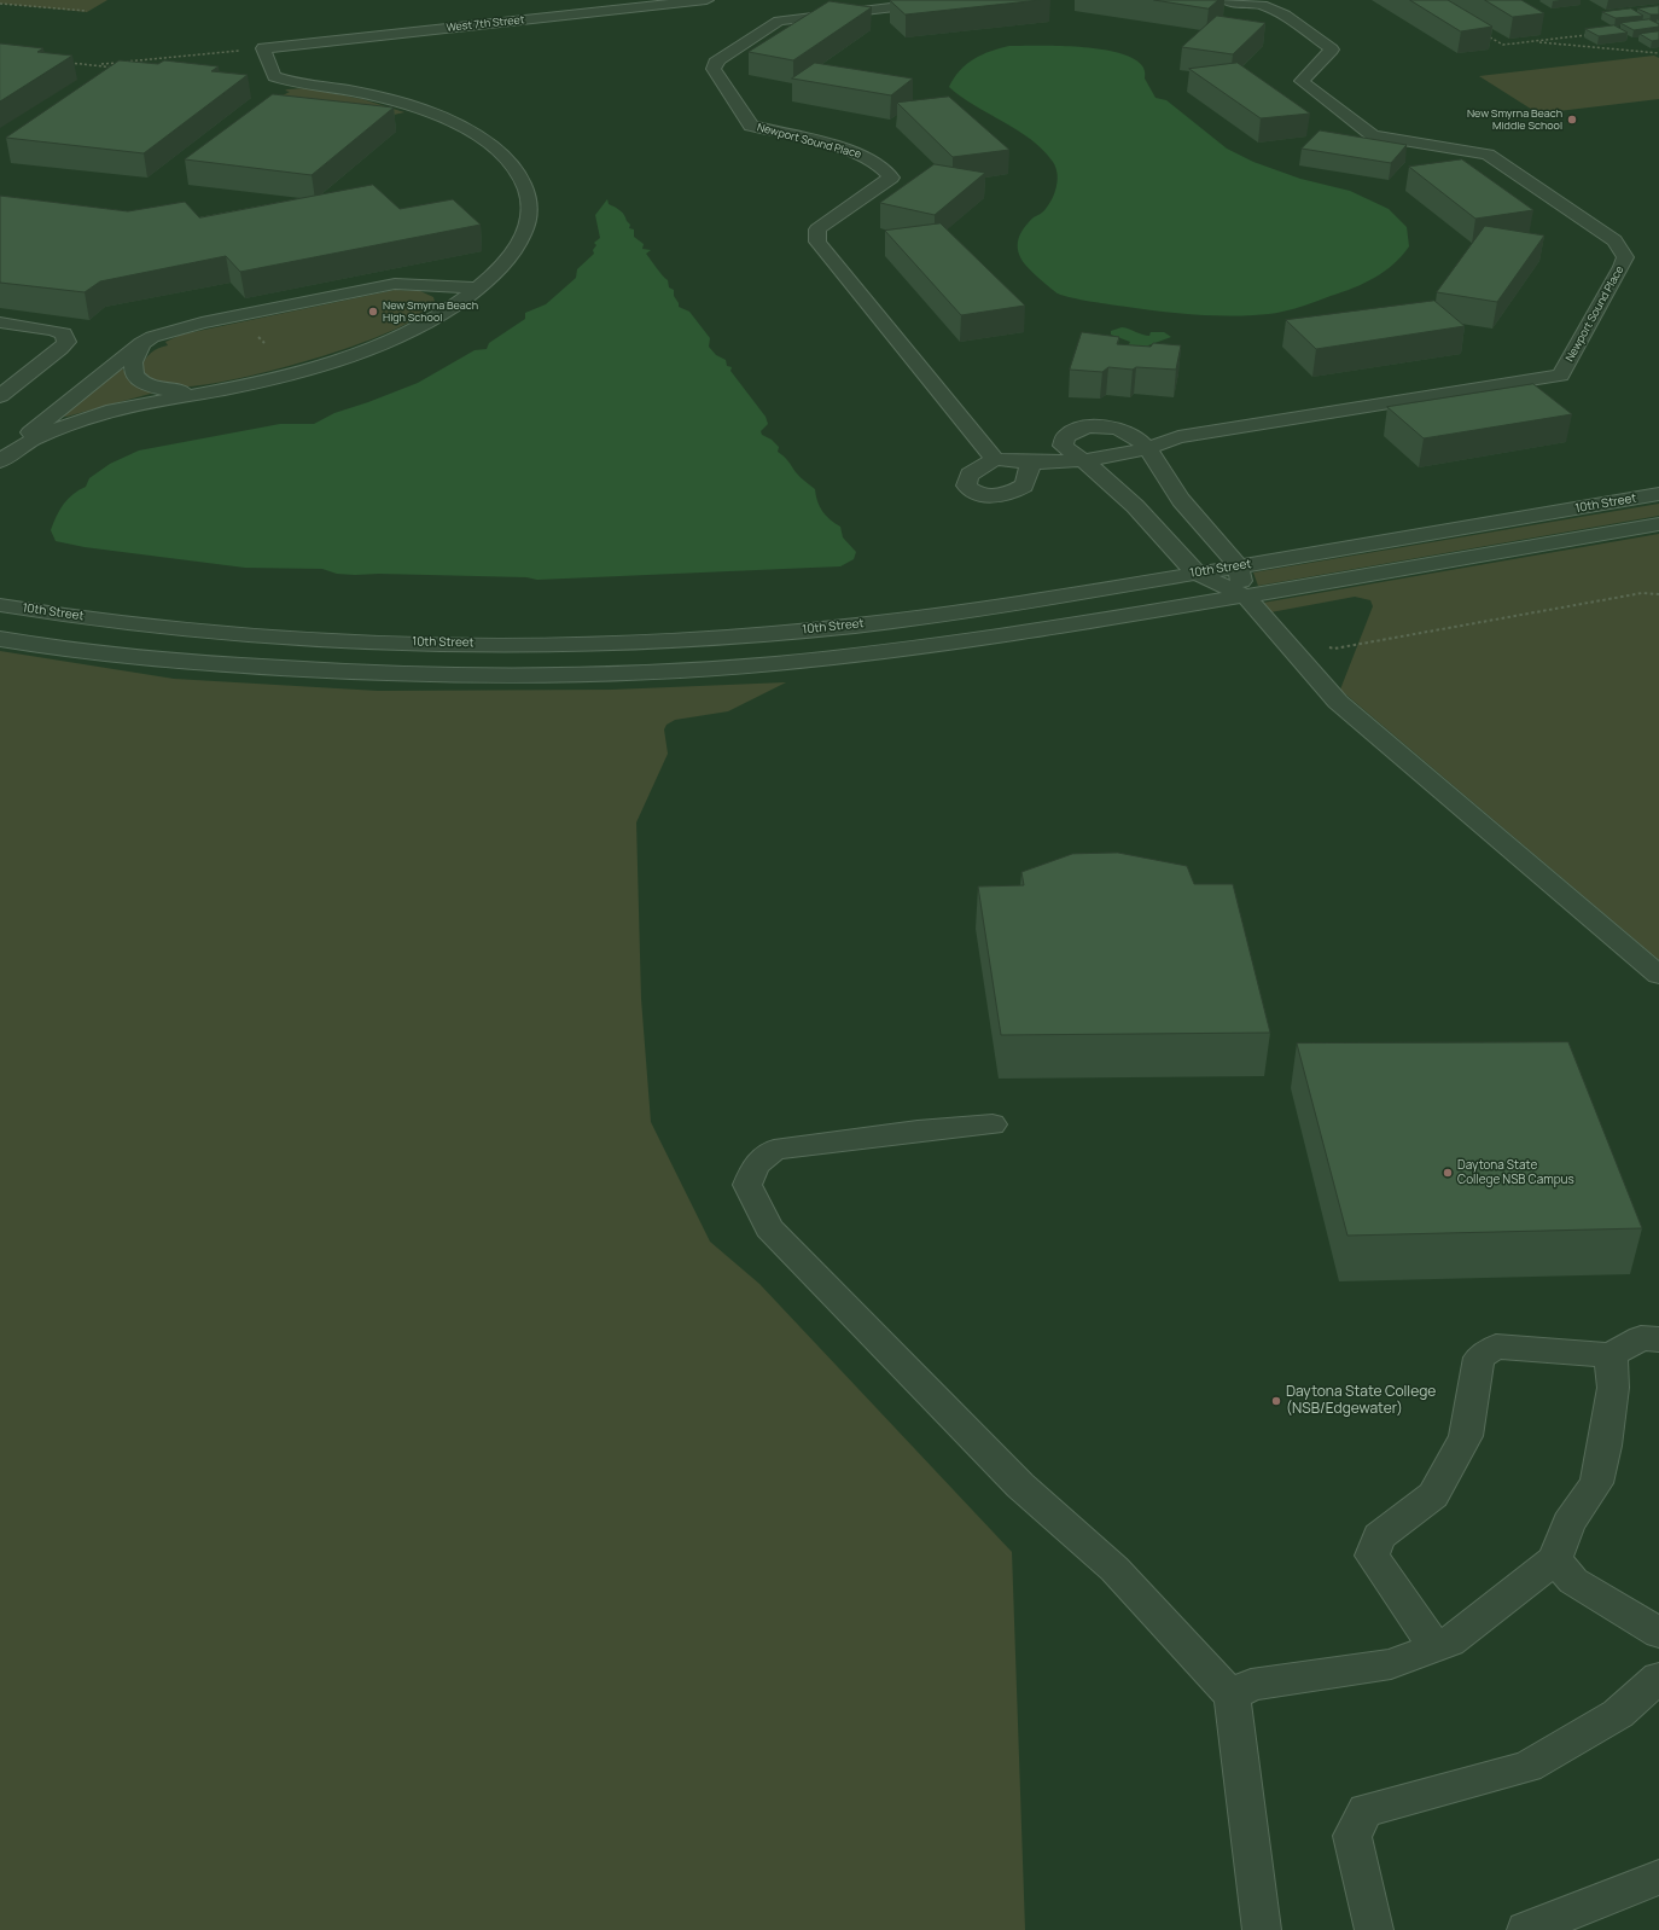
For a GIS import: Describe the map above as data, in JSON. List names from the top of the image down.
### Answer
{
  "streets": {
    "street": ["West 7th Street", "Newport Sound Place", "10th Street"]
  },
  "places": [
    "New Smyrna Beach Middle School",
    "New Smyrna Beach High School",
    "Daytona State College NSB Campus",
    "Daytona State College (NSB/Edgewater)"
  ]
}
